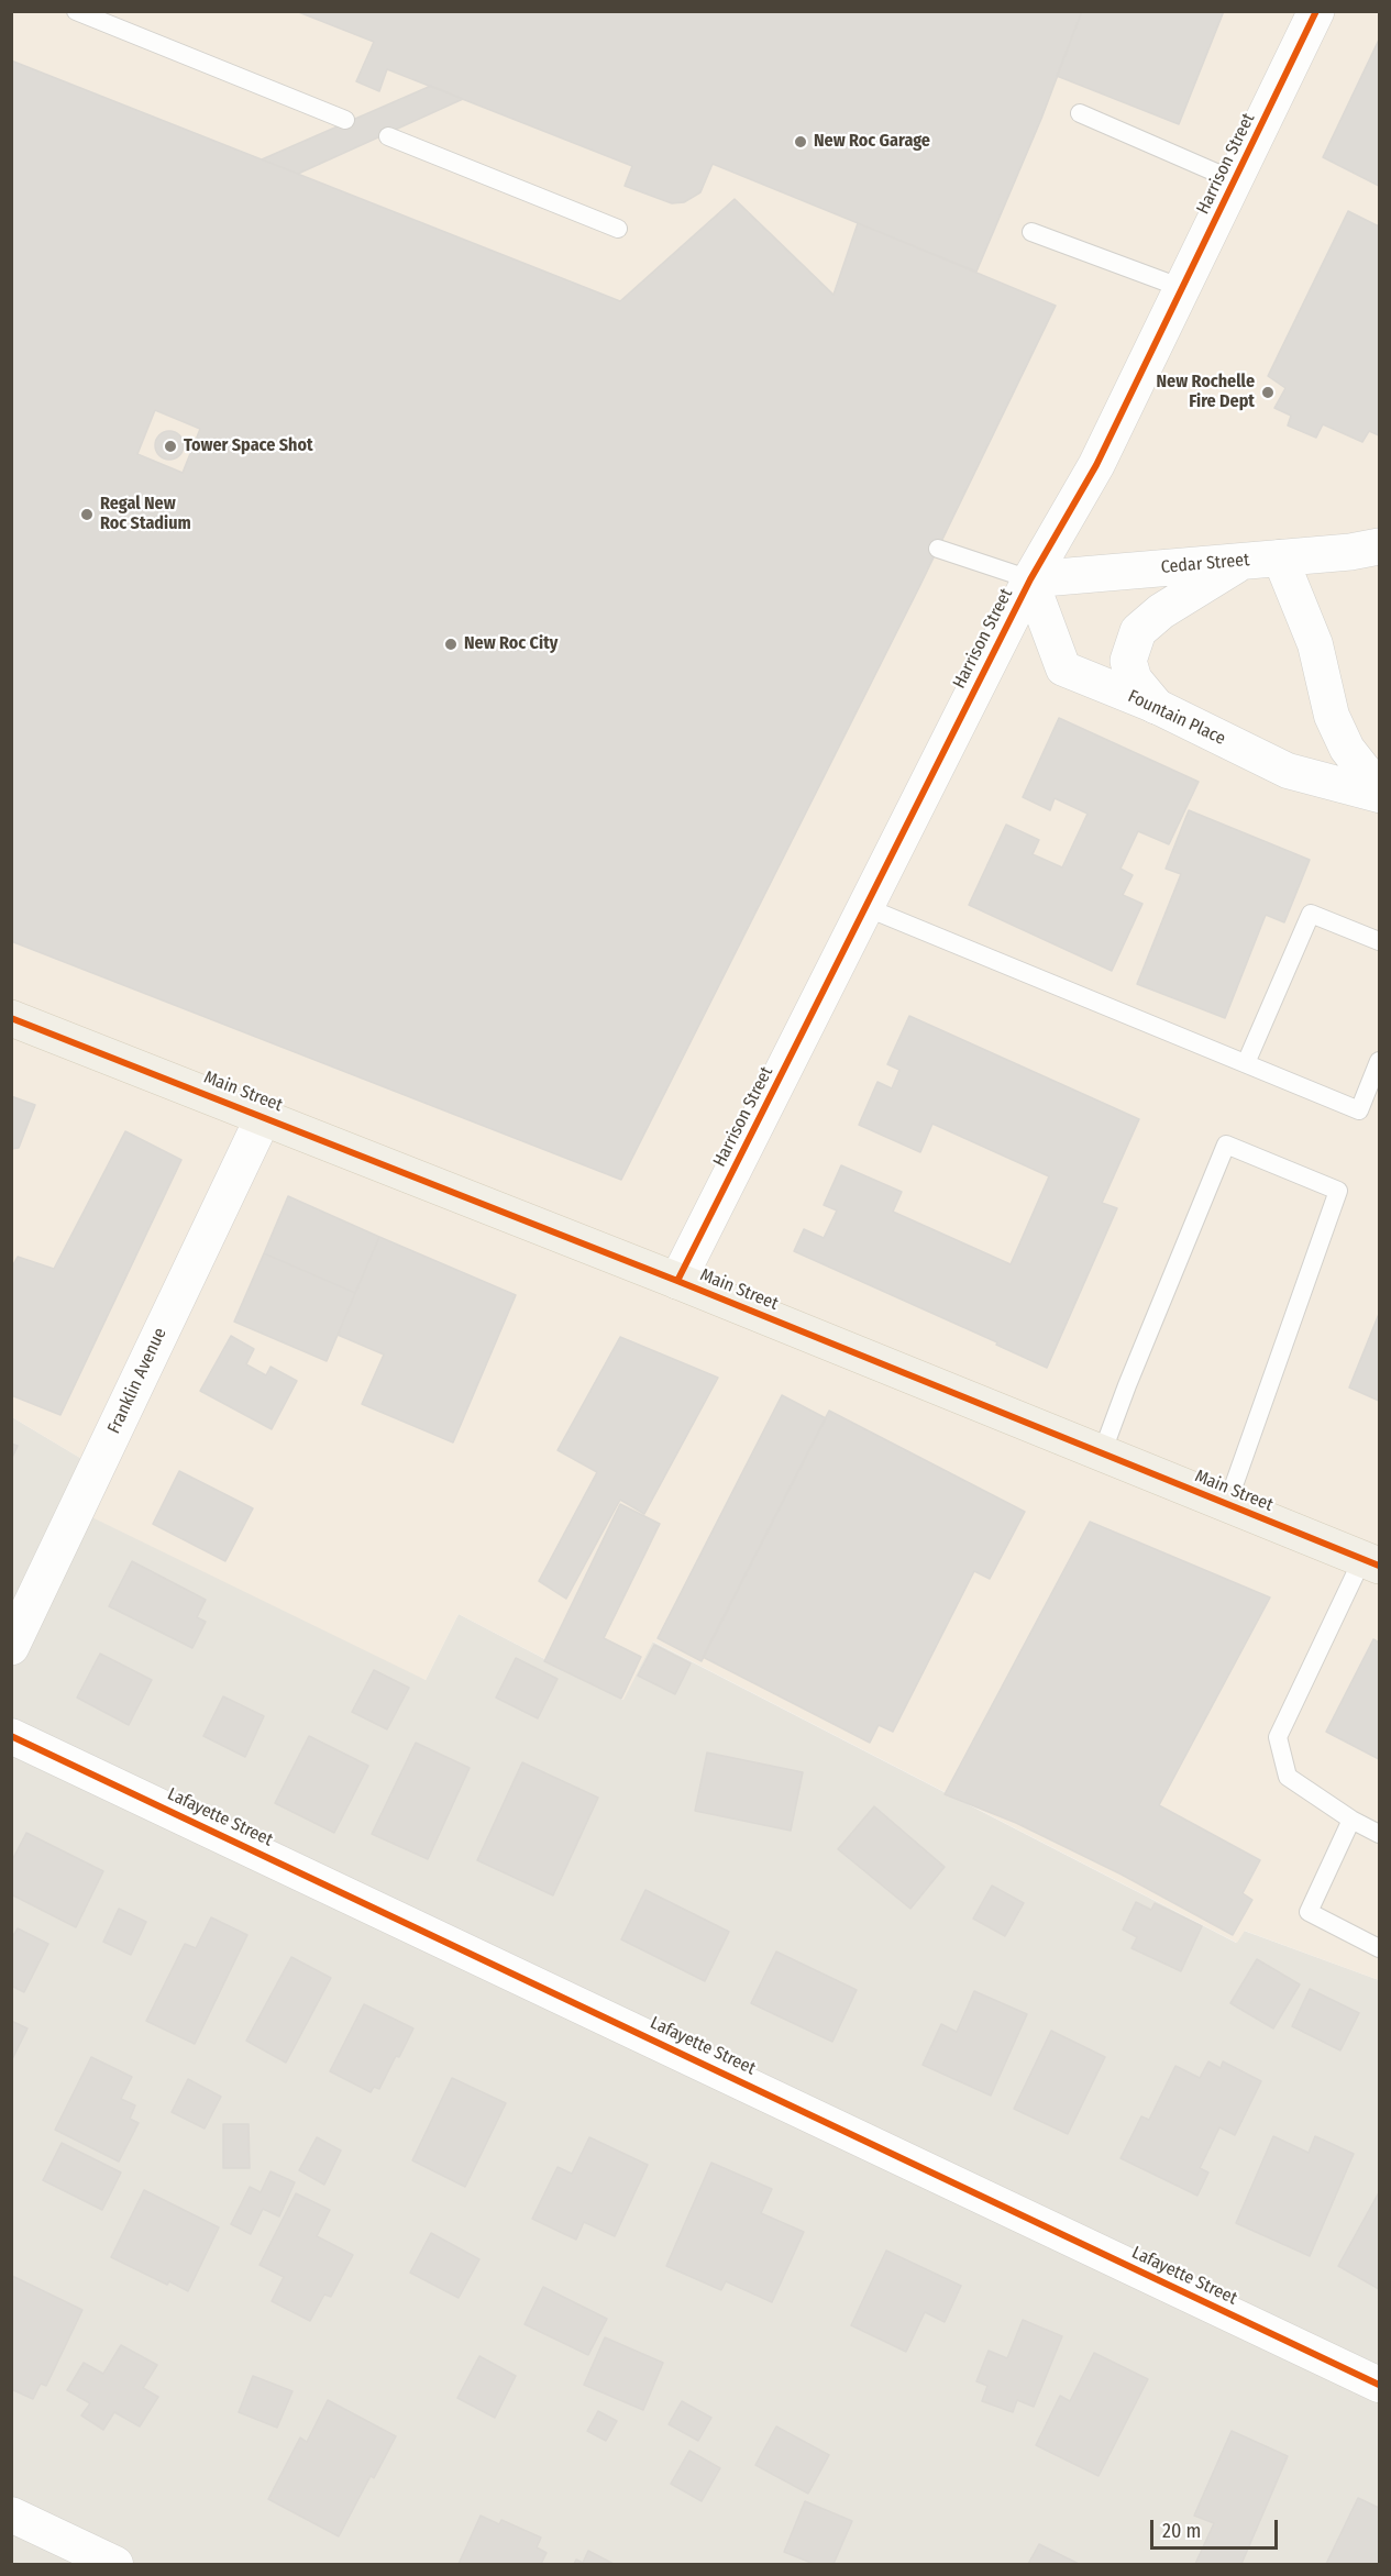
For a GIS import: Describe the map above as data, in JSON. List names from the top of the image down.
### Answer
{
  "streets": {
    "main road": ["Main Street"],
    "street": [
      "Harrison Street",
      "Cedar Street",
      "Fountain Place",
      "Franklin Avenue",
      "Lafayette Street"
    ]
  },
  "crossings": [
    ["Harrison Street", "Cedar Street"],
    ["Harrison Street", "Fountain Place"],
    ["Harrison Street", "Main Street"],
    ["Cedar Street", "Fountain Place"],
    ["Main Street", "Franklin Avenue"]
  ],
  "places": [
    "New Roc Garage",
    "New Rochelle Fire Dept",
    "Tower Space Shot",
    "Regal New Roc Stadium",
    "New Roc City"
  ],
  "scale_bar": "20 m"
}
